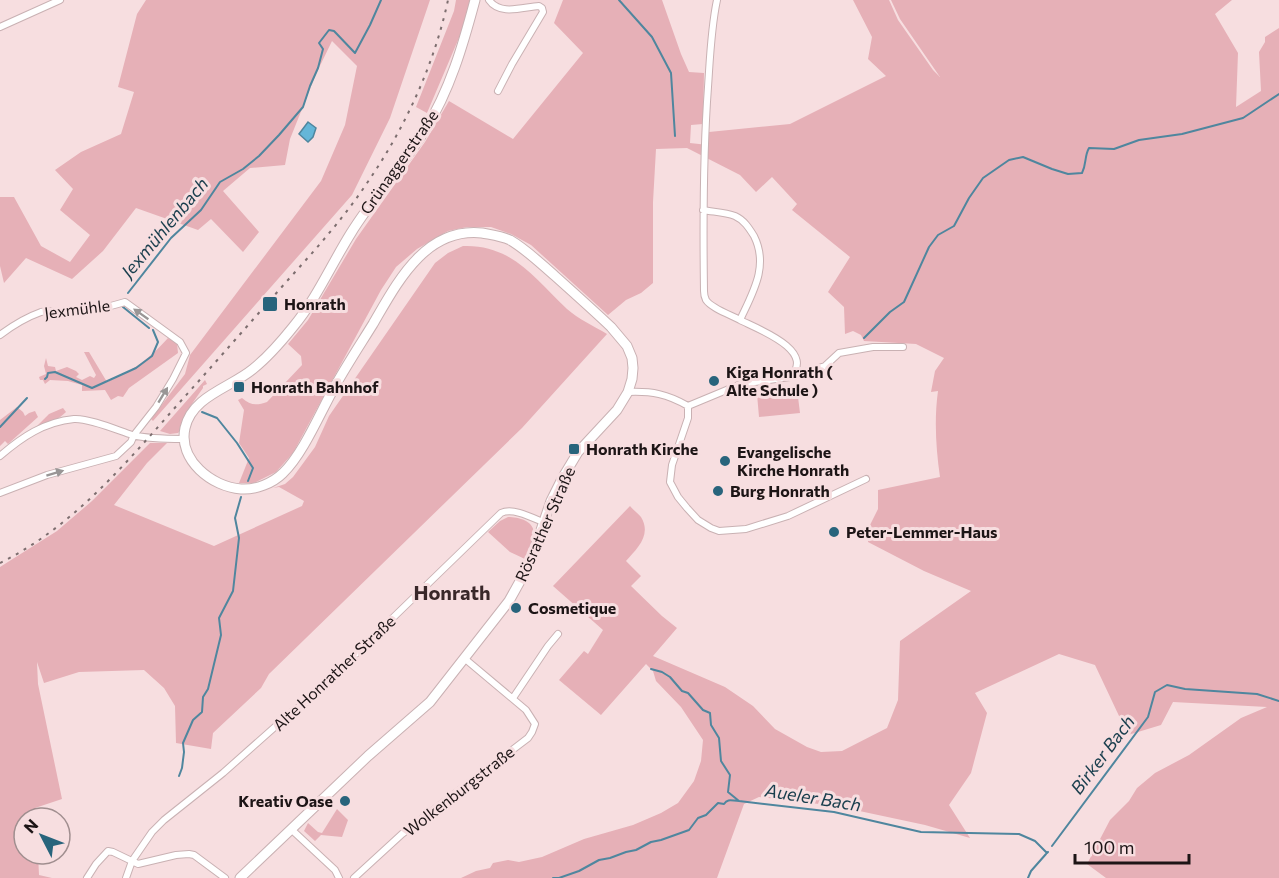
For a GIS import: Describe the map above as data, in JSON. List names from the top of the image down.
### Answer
{
  "streets": {
    "street": [
      "Grünaggerstraße",
      "Jexmühle",
      "Rösrather Straße",
      "Alte Honrather Straße",
      "Wolkenburgstraße"
    ]
  },
  "crossings": [
    ["Grünaggerstraße", "Rösrather Straße"],
    ["Rösrather Straße", "Alte Honrather Straße"],
    ["Rösrather Straße", "Wolkenburgstraße"]
  ],
  "districts": ["Honrath"],
  "water": ["Jexmühlenbach", "Birker Bach", "Aueler Bach"],
  "places": {
    "transit": ["Honrath", "Honrath Bahnhof", "Honrath Kirche"],
    "other": [
      "Kiga Honrath ( Alte Schule )",
      "Evangelische Kirche Honrath",
      "Burg Honrath",
      "Peter-Lemmer-Haus",
      "Cosmetique",
      "Kreativ Oase"
    ]
  },
  "scale_bar": "100 m",
  "north": "top left"
}
